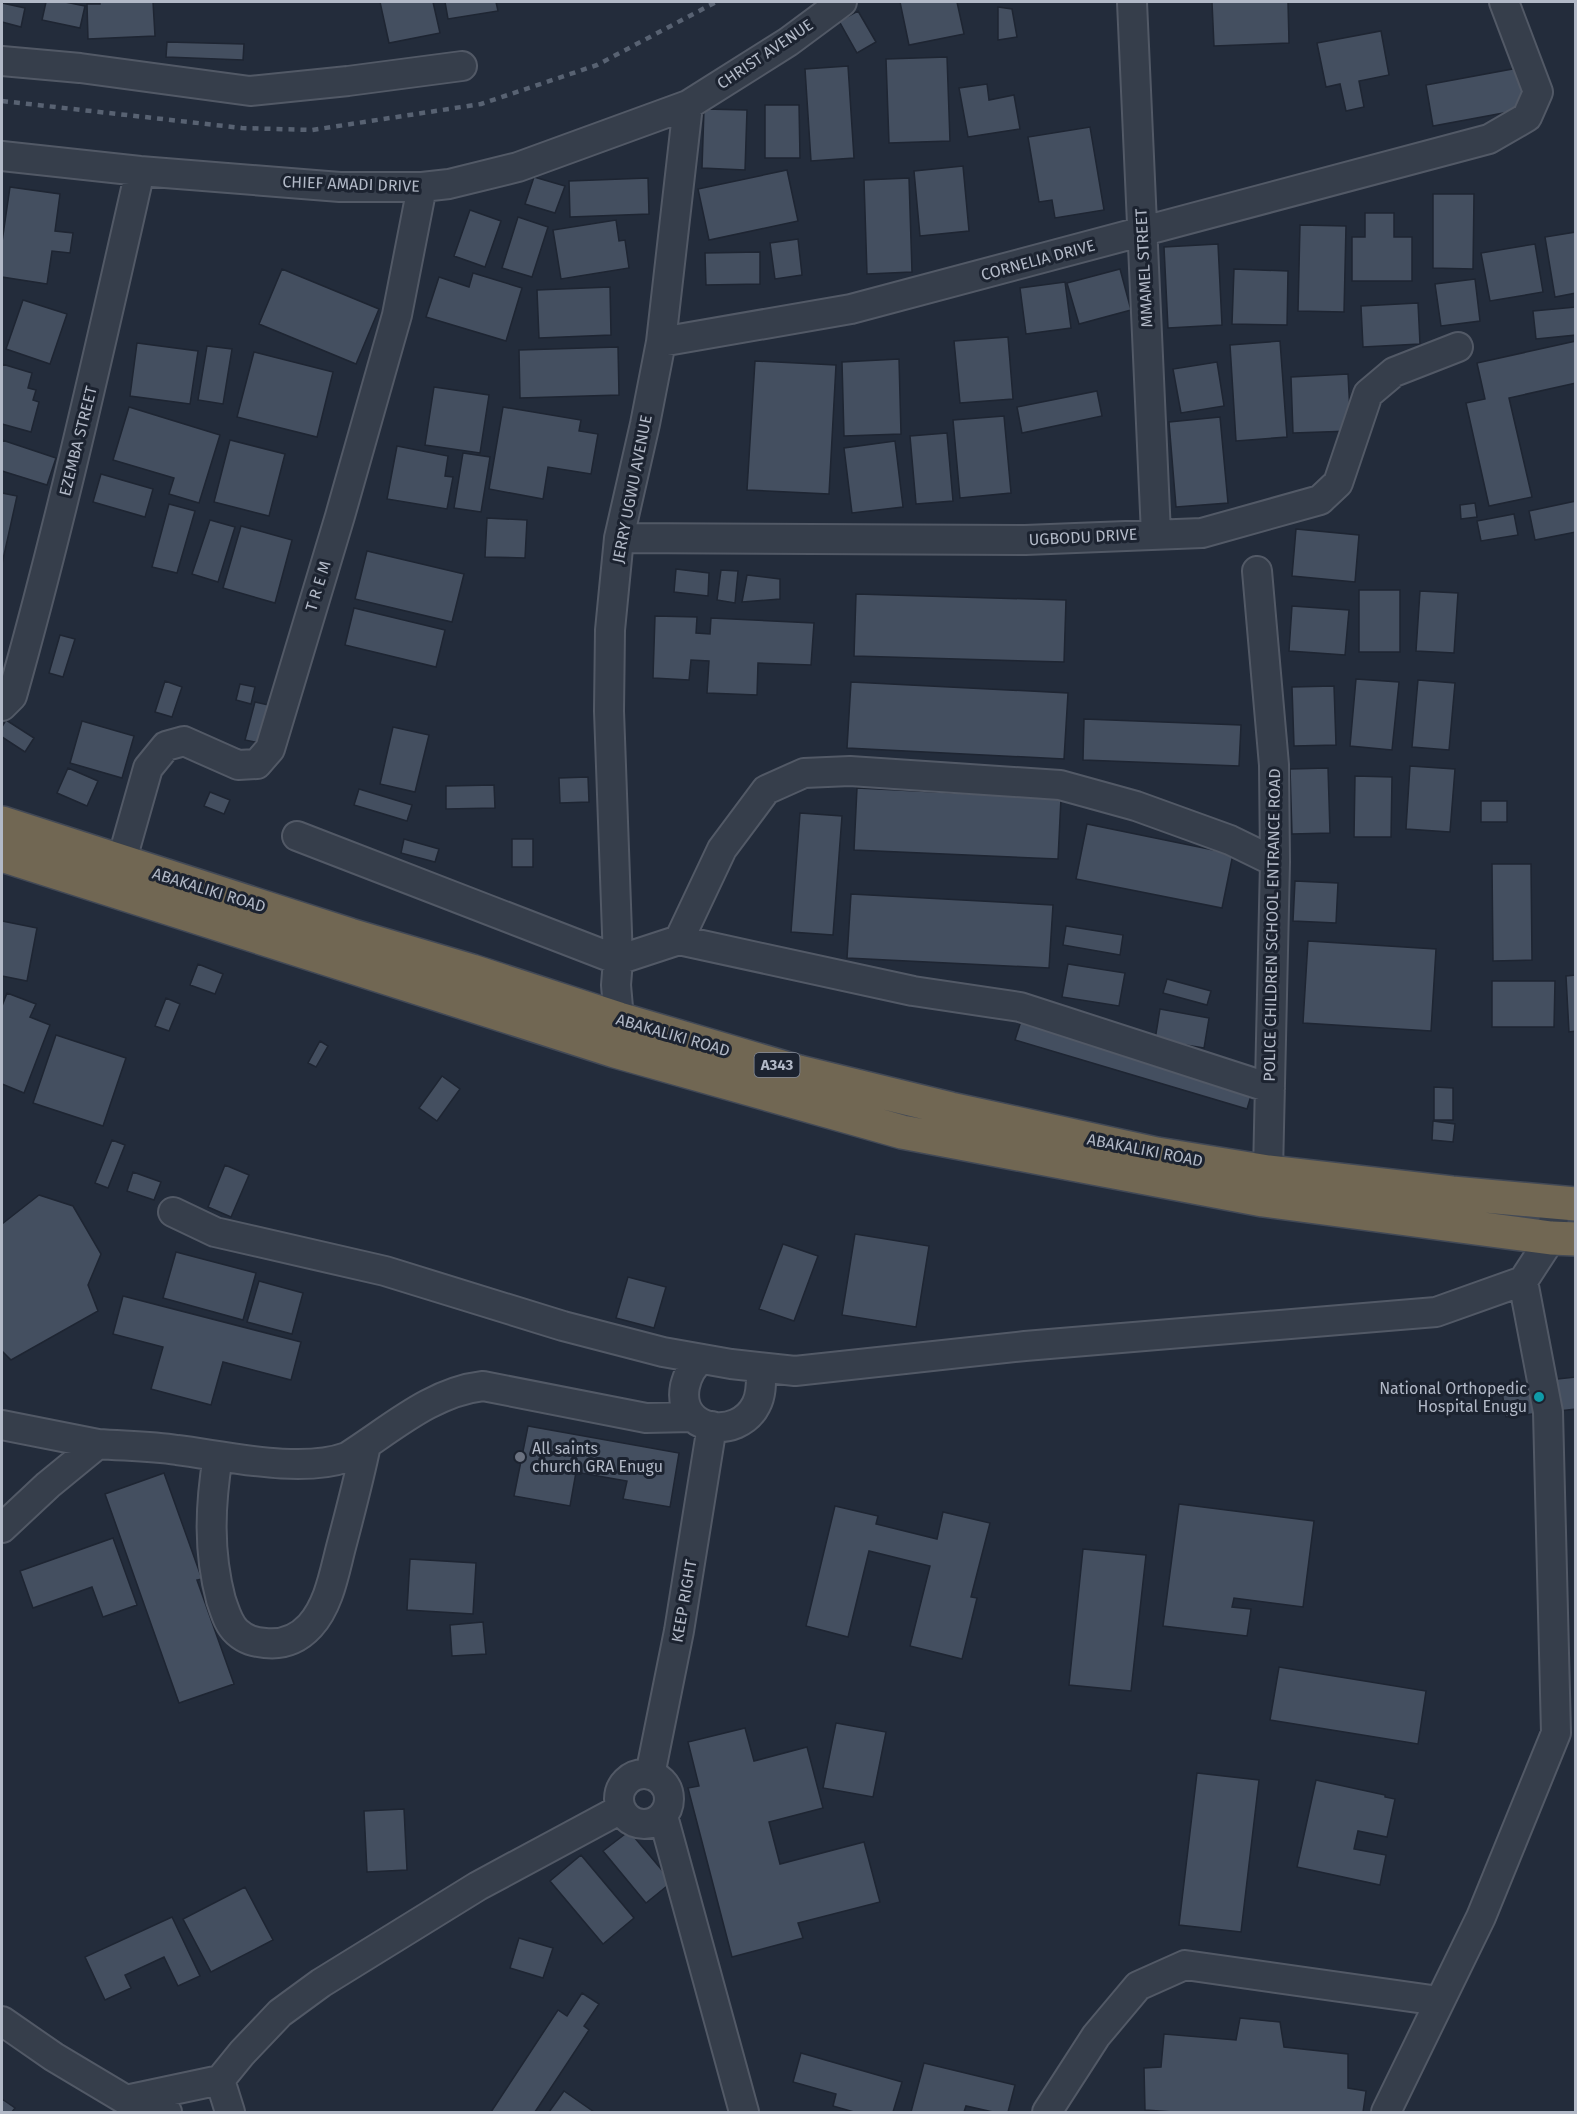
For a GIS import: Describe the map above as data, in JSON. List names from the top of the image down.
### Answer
{
  "streets": {
    "highway": ["ABAKALIKI ROAD", "A343"],
    "street": [
      "CHRIST AVENUE",
      "CHIEF AMADI DRIVE",
      "CORNELIA DRIVE",
      "MMAMEL STREET",
      "EZEMBA STREET",
      "JERRY UGWU AVENUE",
      "UGBODU DRIVE",
      "T R E M",
      "POLICE CHILDREN SCHOOL ENTRANCE ROAD",
      "KEEP RIGHT"
    ]
  },
  "crossings": [
    ["CHRIST AVENUE", "CHIEF AMADI DRIVE"],
    ["CHRIST AVENUE", "JERRY UGWU AVENUE"],
    ["CHIEF AMADI DRIVE", "EZEMBA STREET"],
    ["CHIEF AMADI DRIVE", "JERRY UGWU AVENUE"],
    ["CHIEF AMADI DRIVE", "T R E M"],
    ["CORNELIA DRIVE", "MMAMEL STREET"],
    ["CORNELIA DRIVE", "JERRY UGWU AVENUE"],
    ["MMAMEL STREET", "UGBODU DRIVE"],
    ["JERRY UGWU AVENUE", "UGBODU DRIVE"],
    ["JERRY UGWU AVENUE", "ABAKALIKI ROAD"],
    ["T R E M", "ABAKALIKI ROAD"],
    ["ABAKALIKI ROAD", "POLICE CHILDREN SCHOOL ENTRANCE ROAD"]
  ],
  "places": ["National Orthopedic Hospital Enugu", "All saints church GRA Enugu"]
}
